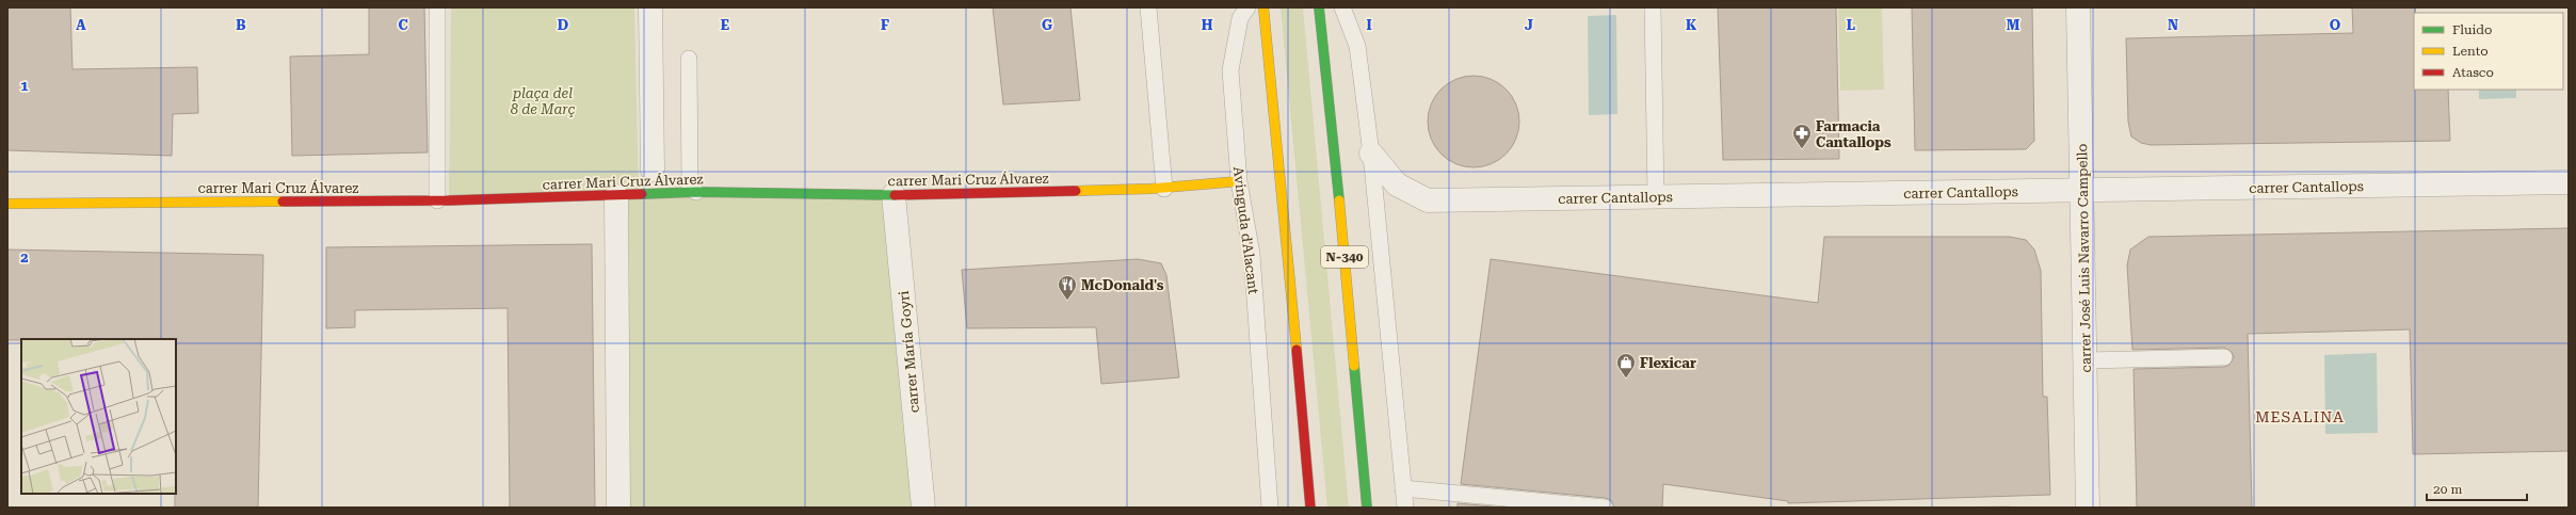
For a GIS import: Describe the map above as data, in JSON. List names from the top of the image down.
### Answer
{
  "streets": {
    "main road": ["carrer Mari Cruz Álvarez", "N-340"],
    "street": ["carrer Cantallops", "carrer José Luis Navarro Campello", "carrer María Goyri"],
    "lane": ["Avinguda d'Alacant"]
  },
  "crossings": [
    ["carrer Mari Cruz Álvarez", "Avinguda d'Alacant"],
    ["carrer Mari Cruz Álvarez", "carrer María Goyri"],
    ["carrer Cantallops", "carrer José Luis Navarro Campello"]
  ],
  "districts": ["MESALINA"],
  "parks": ["plaça del 8 de Març"],
  "places": {
    "pharmacy": ["Farmacia Cantallops"],
    "restaurant": ["McDonald's"],
    "shop": ["Flexicar"]
  },
  "legend": ["Fluido", "Lento", "Atasco"],
  "scale_bar": "20 m",
  "grid": {
    "columns": [
      "A",
      "B",
      "C",
      "D",
      "E",
      "F",
      "G",
      "H",
      "I",
      "J",
      "K",
      "L",
      "M",
      "N",
      "O"
    ],
    "rows": ["1", "2"]
  }
}
